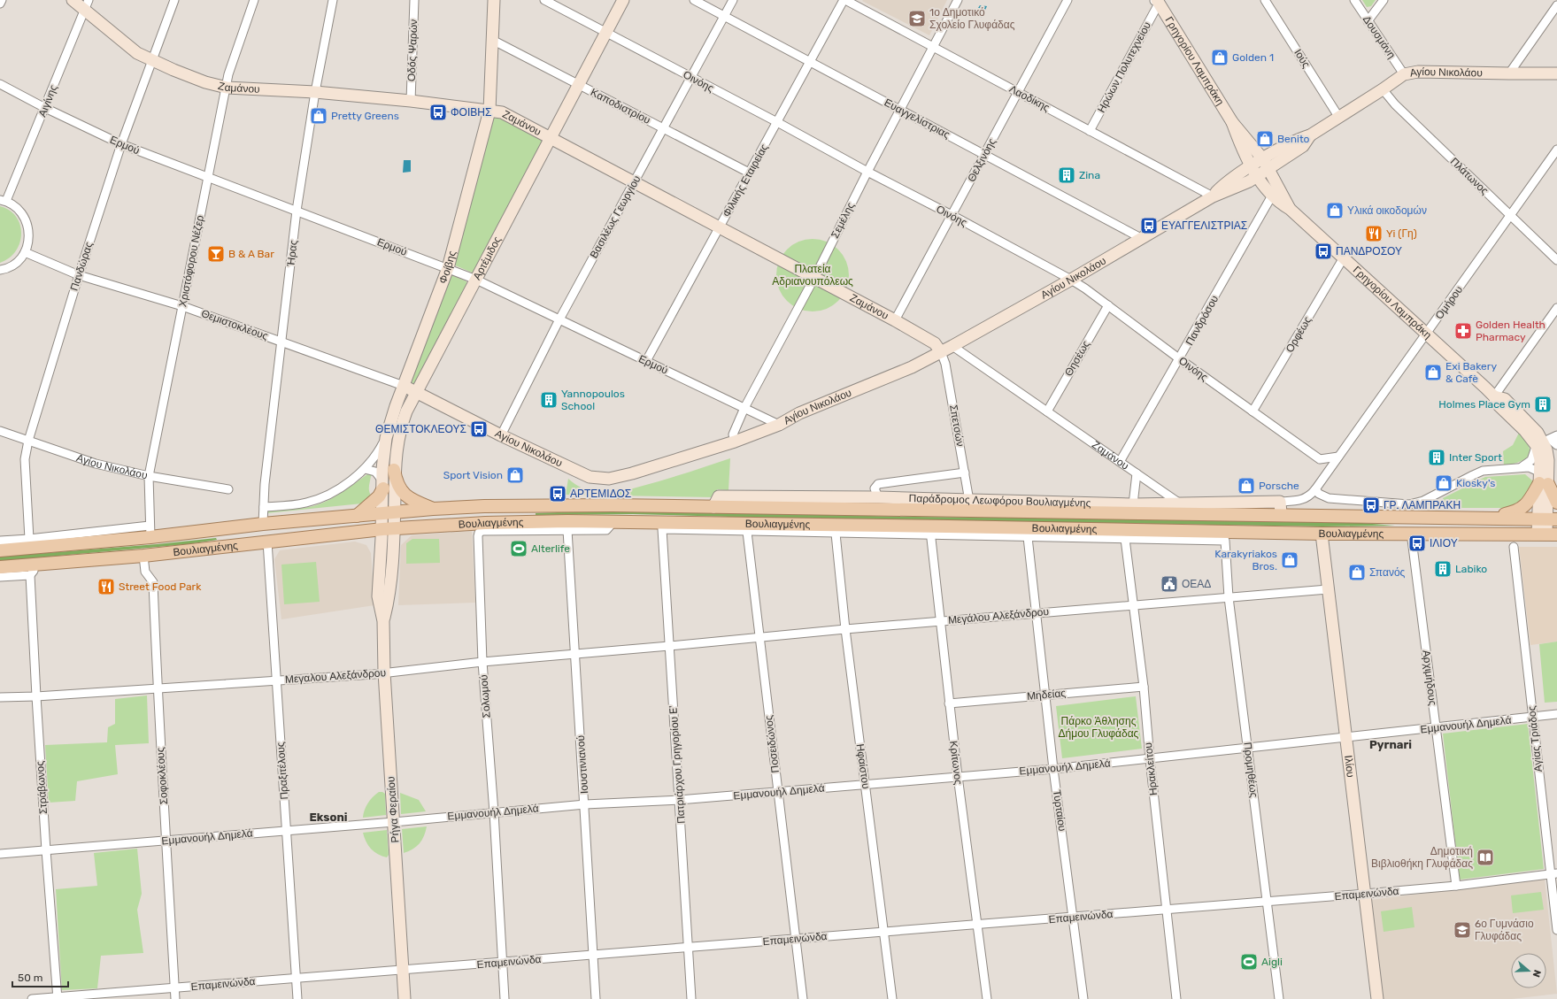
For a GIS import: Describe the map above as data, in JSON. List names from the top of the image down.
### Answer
{
  "streets": {
    "main road": ["Βουλιαγμένης"],
    "street": [
      "Δουσμάνη",
      "Οδóς Ψαρών",
      "Ιούς",
      "Γρηγορίου Λαμπράκη",
      "Ηρώων Πολυτεχνείου",
      "Αγίου Νικολάου",
      "Οινόης",
      "Ζαμάνου",
      "Λαοδίκης",
      "Αιγίνης",
      "Καποδιστρίου",
      "Ευαγγελίστριας",
      "Ερμού",
      "Θελξινόης",
      "Πλάτωνος",
      "Φιλικής Εταιρείας",
      "Βασιλέως Γεωργίου",
      "Σεμέλης",
      "Ήρας",
      "Αρτέμιδος",
      "Χριστόφορου Νέζερ",
      "Πανδώρας",
      "Φοίβης",
      "Ομήρου",
      "Πανδρόσου",
      "Θεμιστοκλέους",
      "Ορφέως",
      "Θησέως",
      "Σπετσών",
      "Παράδρομος Λεωφόρου Βουλιαγμένης",
      "Μεγάλου Αλεξάνδρου",
      "Μεγαλου Αλεξάνδρου",
      "Αρχιμήδους",
      "Μηδείας",
      "Σολωμού",
      "Εμμανουήλ Δημελά",
      "Αγίας Τριάδος",
      "Ποσειδώνος",
      "Κρίτωνος",
      "Ιουστινιανού",
      "Πατριάρχου Γρηγορίου E'",
      "Ηφαίστου",
      "Ιλίου",
      "Ηρακλείτου",
      "Προμηθέως",
      "Πραξιτέλους",
      "Σοφοκλέους",
      "Στράβωνος",
      "Ρήγα Φεραίου",
      "Τυρταίου",
      "Επαμεινώνδα"
    ]
  },
  "crossings": [
    ["Δουσμάνη", "Αγίου Νικολάου"],
    ["Οδóς Ψαρών", "Ζαμάνου"],
    ["Ιούς", "Αγίου Νικολάου"],
    ["Γρηγορίου Λαμπράκη", "Ηρώων Πολυτεχνείου"],
    ["Γρηγορίου Λαμπράκη", "Αγίου Νικολάου"],
    ["Γρηγορίου Λαμπράκη", "Ομήρου"],
    ["Γρηγορίου Λαμπράκη", "Πανδρόσου"],
    ["Γρηγορίου Λαμπράκη", "Ορφέως"],
    ["Γρηγορίου Λαμπράκη", "Βουλιαγμένης"],
    ["Ηρώων Πολυτεχνείου", "Λαοδίκης"],
    ["Αγίου Νικολάου", "Οινόης"],
    ["Αγίου Νικολάου", "Ζαμάνου"],
    ["Αγίου Νικολάου", "Λαοδίκης"],
    ["Αγίου Νικολάου", "Ευαγγελίστριας"],
    ["Αγίου Νικολάου", "Ερμού"],
    ["Αγίου Νικολάου", "Πλάτωνος"],
    ["Αγίου Νικολάου", "Βασιλέως Γεωργίου"],
    ["Αγίου Νικολάου", "Σεμέλης"],
    ["Αγίου Νικολάου", "Αρτέμιδος"],
    ["Αγίου Νικολάου", "Χριστόφορου Νέζερ"],
    ["Αγίου Νικολάου", "Πανδώρας"],
    ["Αγίου Νικολάου", "Φοίβης"],
    ["Αγίου Νικολάου", "Θεμιστοκλέους"],
    ["Αγίου Νικολάου", "Σπετσών"],
    ["Οινόης", "Θελξινόης"],
    ["Οινόης", "Φιλικής Εταιρείας"],
    ["Οινόης", "Βασιλέως Γεωργίου"],
    ["Οινόης", "Σεμέλης"],
    ["Οινόης", "Αρτέμιδος"],
    ["Οινόης", "Ομήρου"],
    ["Οινόης", "Πανδρόσου"],
    ["Οινόης", "Ορφέως"],
    ["Οινόης", "Θησέως"],
    ["Ζαμάνου", "Αιγίνης"],
    ["Ζαμάνου", "Θελξινόης"],
    ["Ζαμάνου", "Φιλικής Εταιρείας"],
    ["Ζαμάνου", "Βασιλέως Γεωργίου"],
    ["Ζαμάνου", "Σεμέλης"],
    ["Ζαμάνου", "Ήρας"],
    ["Ζαμάνου", "Αρτέμιδος"],
    ["Ζαμάνου", "Χριστόφορου Νέζερ"],
    ["Ζαμάνου", "Πανδώρας"],
    ["Ζαμάνου", "Φοίβης"],
    ["Ζαμάνου", "Πανδρόσου"],
    ["Ζαμάνου", "Θησέως"],
    ["Ζαμάνου", "Σπετσών"],
    ["Ζαμάνου", "Παράδρομος Λεωφόρου Βουλιαγμένης"],
    ["Λαοδίκης", "Θελξινόης"],
    ["Λαοδίκης", "Φιλικής Εταιρείας"],
    ["Λαοδίκης", "Σεμέλης"],
    ["Αιγίνης", "Ερμού"],
    ["Καποδιστρίου", "Φιλικής Εταιρείας"],
    ["Καποδιστρίου", "Βασιλέως Γεωργίου"],
    ["Καποδιστρίου", "Αρτέμιδος"],
    ["Καποδιστρίου", "Φοίβης"],
    ["Ευαγγελίστριας", "Θελξινόης"],
    ["Ευαγγελίστριας", "Φιλικής Εταιρείας"],
    ["Ευαγγελίστριας", "Βασιλέως Γεωργίου"],
    ["Ευαγγελίστριας", "Σεμέλης"],
    ["Ερμού", "Φιλικής Εταιρείας"],
    ["Ερμού", "Βασιλέως Γεωργίου"],
    ["Ερμού", "Σεμέλης"],
    ["Ερμού", "Ήρας"],
    ["Ερμού", "Αρτέμιδος"],
    ["Ερμού", "Χριστόφορου Νέζερ"],
    ["Ερμού", "Πανδώρας"],
    ["Ερμού", "Φοίβης"],
    ["Πλάτωνος", "Ομήρου"],
    ["Ήρας", "Θεμιστοκλέους"],
    ["Ήρας", "Βουλιαγμένης"],
    ["Αρτέμιδος", "Φοίβης"],
    ["Αρτέμιδος", "Βουλιαγμένης"],
    ["Χριστόφορου Νέζερ", "Θεμιστοκλέους"],
    ["Χριστόφορου Νέζερ", "Βουλιαγμένης"],
    ["Πανδώρας", "Θεμιστοκλέους"],
    ["Φοίβης", "Θεμιστοκλέους"],
    ["Φοίβης", "Βουλιαγμένης"],
    ["Φοίβης", "Ρήγα Φεραίου"],
    ["Ομήρου", "Παράδρομος Λεωφόρου Βουλιαγμένης"],
    ["Σπετσών", "Παράδρομος Λεωφόρου Βουλιαγμένης"],
    ["Παράδρομος Λεωφόρου Βουλιαγμένης", "Βουλιαγμένης"],
    ["Βουλιαγμένης", "Αρχιμήδους"],
    ["Βουλιαγμένης", "Σολωμού"],
    ["Βουλιαγμένης", "Κρίτωνος"],
    ["Βουλιαγμένης", "Ιλίου"],
    ["Βουλιαγμένης", "Πραξιτέλους"],
    ["Βουλιαγμένης", "Σοφοκλέους"],
    ["Βουλιαγμένης", "Ρήγα Φεραίου"],
    ["Μεγάλου Αλεξάνδρου", "Μεγαλου Αλεξάνδρου"],
    ["Μεγάλου Αλεξάνδρου", "Ποσειδώνος"],
    ["Μεγάλου Αλεξάνδρου", "Κρίτωνος"],
    ["Μεγάλου Αλεξάνδρου", "Πατριάρχου Γρηγορίου E'"],
    ["Μεγάλου Αλεξάνδρου", "Ηφαίστου"],
    ["Μεγάλου Αλεξάνδρου", "Ιλίου"],
    ["Μεγάλου Αλεξάνδρου", "Ηρακλείτου"],
    ["Μεγάλου Αλεξάνδρου", "Προμηθέως"],
    ["Μεγάλου Αλεξάνδρου", "Τυρταίου"],
    ["Μεγαλου Αλεξάνδρου", "Σολωμού"],
    ["Μεγαλου Αλεξάνδρου", "Ιουστινιανού"],
    ["Μεγαλου Αλεξάνδρου", "Πατριάρχου Γρηγορίου E'"],
    ["Μεγαλου Αλεξάνδρου", "Πραξιτέλους"],
    ["Μεγαλου Αλεξάνδρου", "Σοφοκλέους"],
    ["Μεγαλου Αλεξάνδρου", "Στράβωνος"],
    ["Μεγαλου Αλεξάνδρου", "Ρήγα Φεραίου"],
    ["Αρχιμήδους", "Εμμανουήλ Δημελά"],
    ["Αρχιμήδους", "Επαμεινώνδα"],
    ["Μηδείας", "Κρίτωνος"],
    ["Μηδείας", "Ηρακλείτου"],
    ["Μηδείας", "Τυρταίου"],
    ["Σολωμού", "Εμμανουήλ Δημελά"],
    ["Σολωμού", "Ιουστινιανού"],
    ["Σολωμού", "Επαμεινώνδα"],
    ["Εμμανουήλ Δημελά", "Αγίας Τριάδος"],
    ["Εμμανουήλ Δημελά", "Ποσειδώνος"],
    ["Εμμανουήλ Δημελά", "Κρίτωνος"],
    ["Εμμανουήλ Δημελά", "Ιουστινιανού"],
    ["Εμμανουήλ Δημελά", "Πατριάρχου Γρηγορίου E'"],
    ["Εμμανουήλ Δημελά", "Ηφαίστου"],
    ["Εμμανουήλ Δημελά", "Ιλίου"],
    ["Εμμανουήλ Δημελά", "Ηρακλείτου"],
    ["Εμμανουήλ Δημελά", "Προμηθέως"],
    ["Εμμανουήλ Δημελά", "Πραξιτέλους"],
    ["Εμμανουήλ Δημελά", "Σοφοκλέους"],
    ["Εμμανουήλ Δημελά", "Στράβωνος"],
    ["Εμμανουήλ Δημελά", "Ρήγα Φεραίου"],
    ["Εμμανουήλ Δημελά", "Τυρταίου"],
    ["Αγίας Τριάδος", "Επαμεινώνδα"],
    ["Ποσειδώνος", "Πατριάρχου Γρηγορίου E'"],
    ["Ποσειδώνος", "Επαμεινώνδα"],
    ["Κρίτωνος", "Επαμεινώνδα"],
    ["Ιουστινιανού", "Επαμεινώνδα"],
    ["Πατριάρχου Γρηγορίου E'", "Επαμεινώνδα"],
    ["Ηφαίστου", "Επαμεινώνδα"],
    ["Ιλίου", "Επαμεινώνδα"],
    ["Ηρακλείτου", "Προμηθέως"],
    ["Ηρακλείτου", "Επαμεινώνδα"],
    ["Προμηθέως", "Επαμεινώνδα"],
    ["Πραξιτέλους", "Επαμεινώνδα"],
    ["Σοφοκλέους", "Επαμεινώνδα"],
    ["Στράβωνος", "Επαμεινώνδα"],
    ["Ρήγα Φεραίου", "Επαμεινώνδα"],
    ["Τυρταίου", "Επαμεινώνδα"]
  ],
  "districts": ["Pyrnari", "Eksoni"],
  "parks": ["Πλατεία Αδριανουπόλεως", "Πάρκο Άθλησης Δήμου Γλυφάδας"],
  "places": {
    "school or university": ["1ο Δημοτικό Σχολείο Γλυφάδας", "6ο Γυμνάσιο Γλυφάδας"],
    "shop": [
      "Golden 1",
      "Pretty Greens",
      "Benito",
      "Υλικά οικοδομών",
      "Exi Bakery & Cafè",
      "Sport Vision",
      "Kiosky's",
      "Porsche",
      "Karakyriakos Bros.",
      "Σπανός"
    ],
    "bus stop": [
      "ΦΟΙΒΗΣ",
      "ΕΥΑΓΓΕΛΙΣΤΡΙΑΣ",
      "ΠΑΝΔΡΟΣΟΥ",
      "ΘΕΜΙΣΤΟΚΛΕΟΥΣ",
      "ΑΡΤΕΜΙΔΟΣ",
      "ΓΡ. ΛΑΜΠΡΑΚΗ",
      "ΙΛΙΟΥ"
    ],
    "building": [
      "Zina",
      "Yannopoulos School",
      "Holmes Place Gym",
      "Inter Sport",
      "Labiko"
    ],
    "restaurant": ["Yi (Γη)", "Street Food Park"],
    "bar": ["B & A Bar"],
    "pharmacy": ["Golden Health Pharmacy"],
    "sports": ["Alterlife", "Aigli"],
    "public building": ["ΟΕΑΔ"],
    "library": ["Δημοτική Βιβλιοθήκη Γλυφάδας"]
  },
  "scale_bar": "50 m",
  "north": "right"
}
